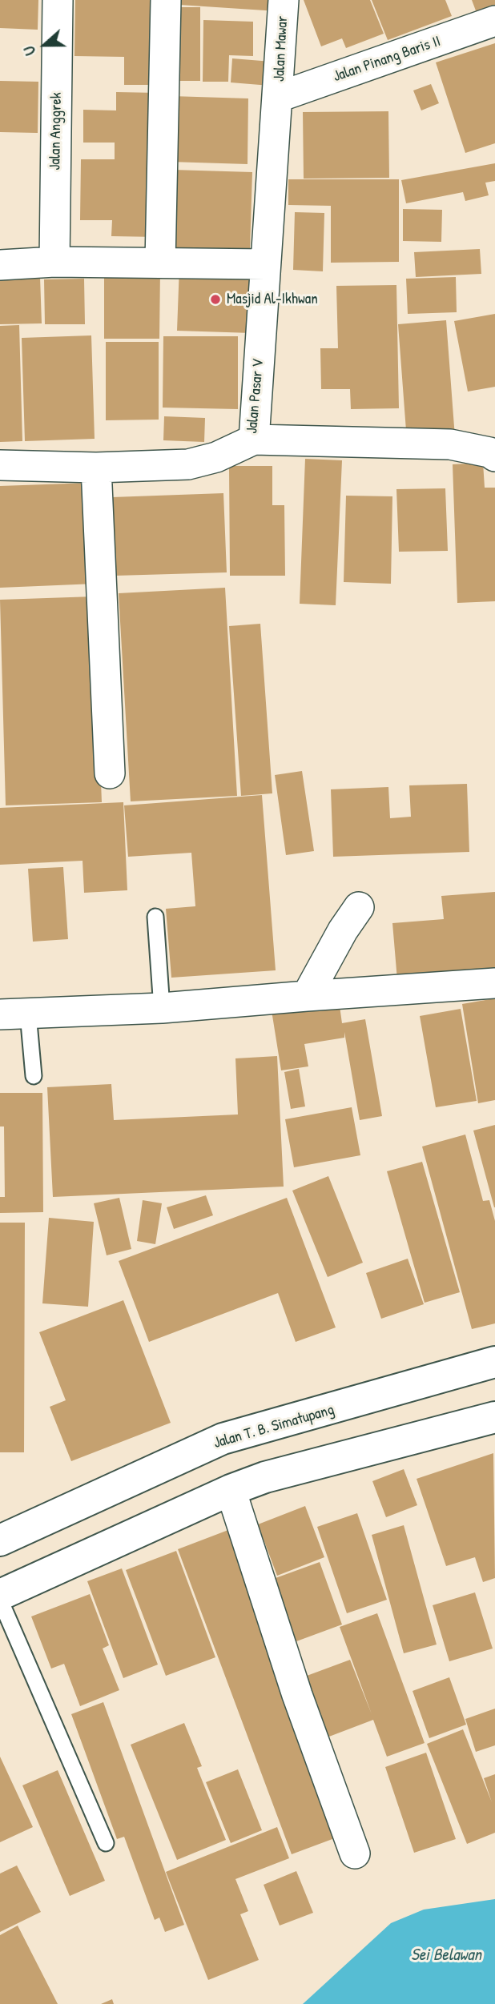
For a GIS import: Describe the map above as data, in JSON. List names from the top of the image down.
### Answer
{
  "streets": {
    "main road": ["Jalan T. B. Simatupang"],
    "street": [
      "Jalan Mawar",
      "Jalan Pinang Baris II",
      "Jalan Anggrek",
      "Jalan Pasar V"
    ]
  },
  "crossings": [
    ["Jalan Mawar", "Jalan Pinang Baris II"],
    ["Jalan Mawar", "Jalan Pasar V"],
    ["Jalan Pinang Baris II", "Jalan Pasar V"]
  ],
  "water": ["Sei Belawan"],
  "places": ["Masjid Al-Ikhwan"],
  "north": "left"
}
